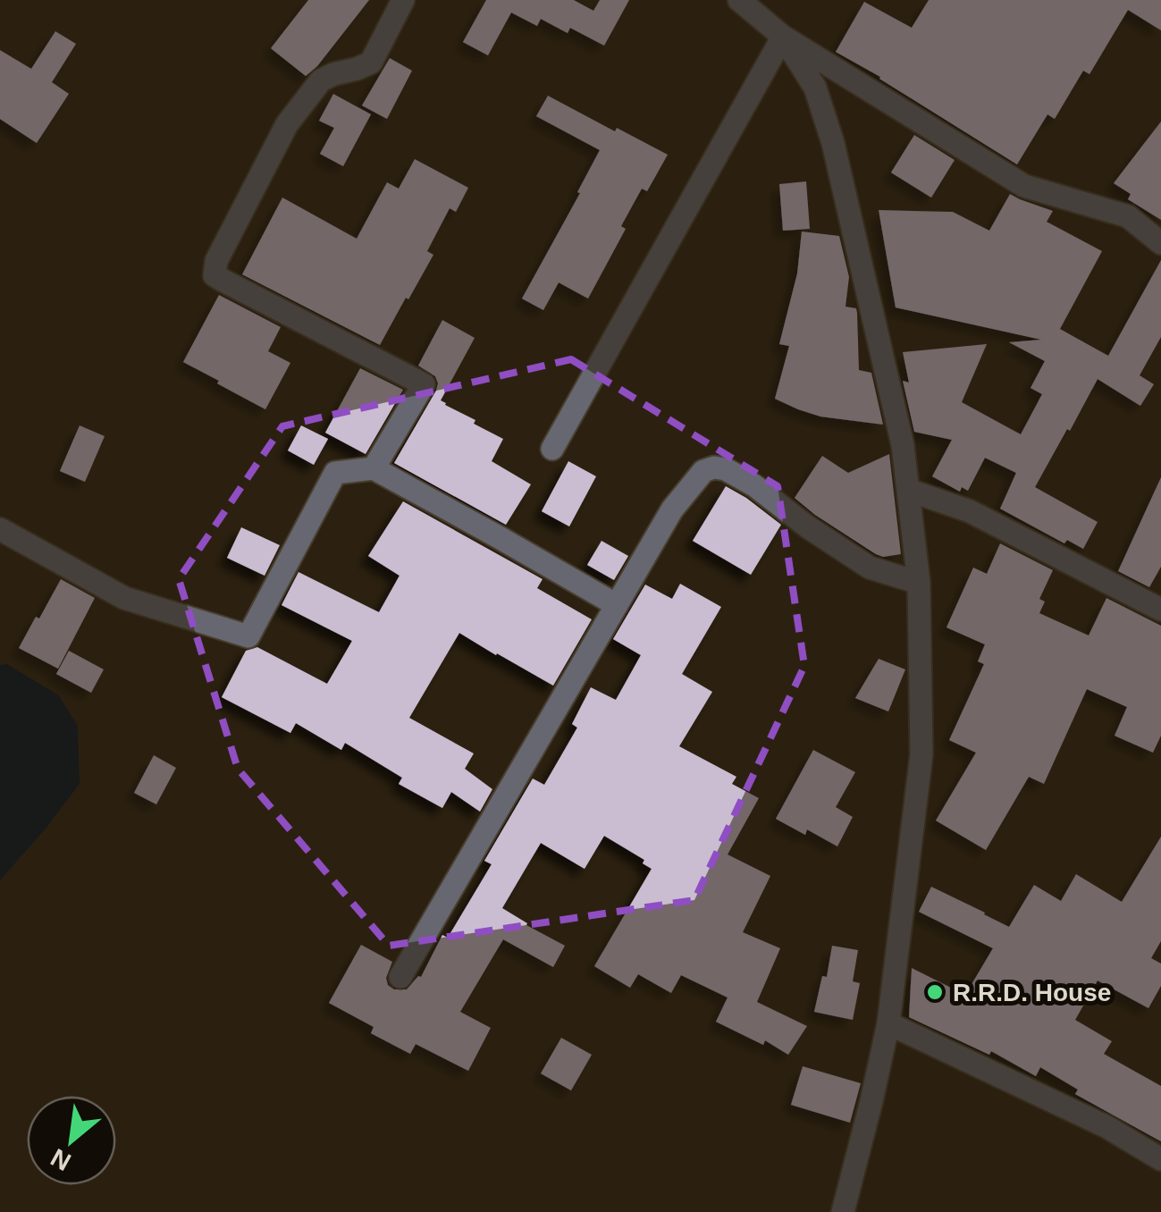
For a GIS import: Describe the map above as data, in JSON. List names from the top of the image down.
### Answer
{
  "places": ["R.R.D. House"],
  "north": "bottom left"
}
